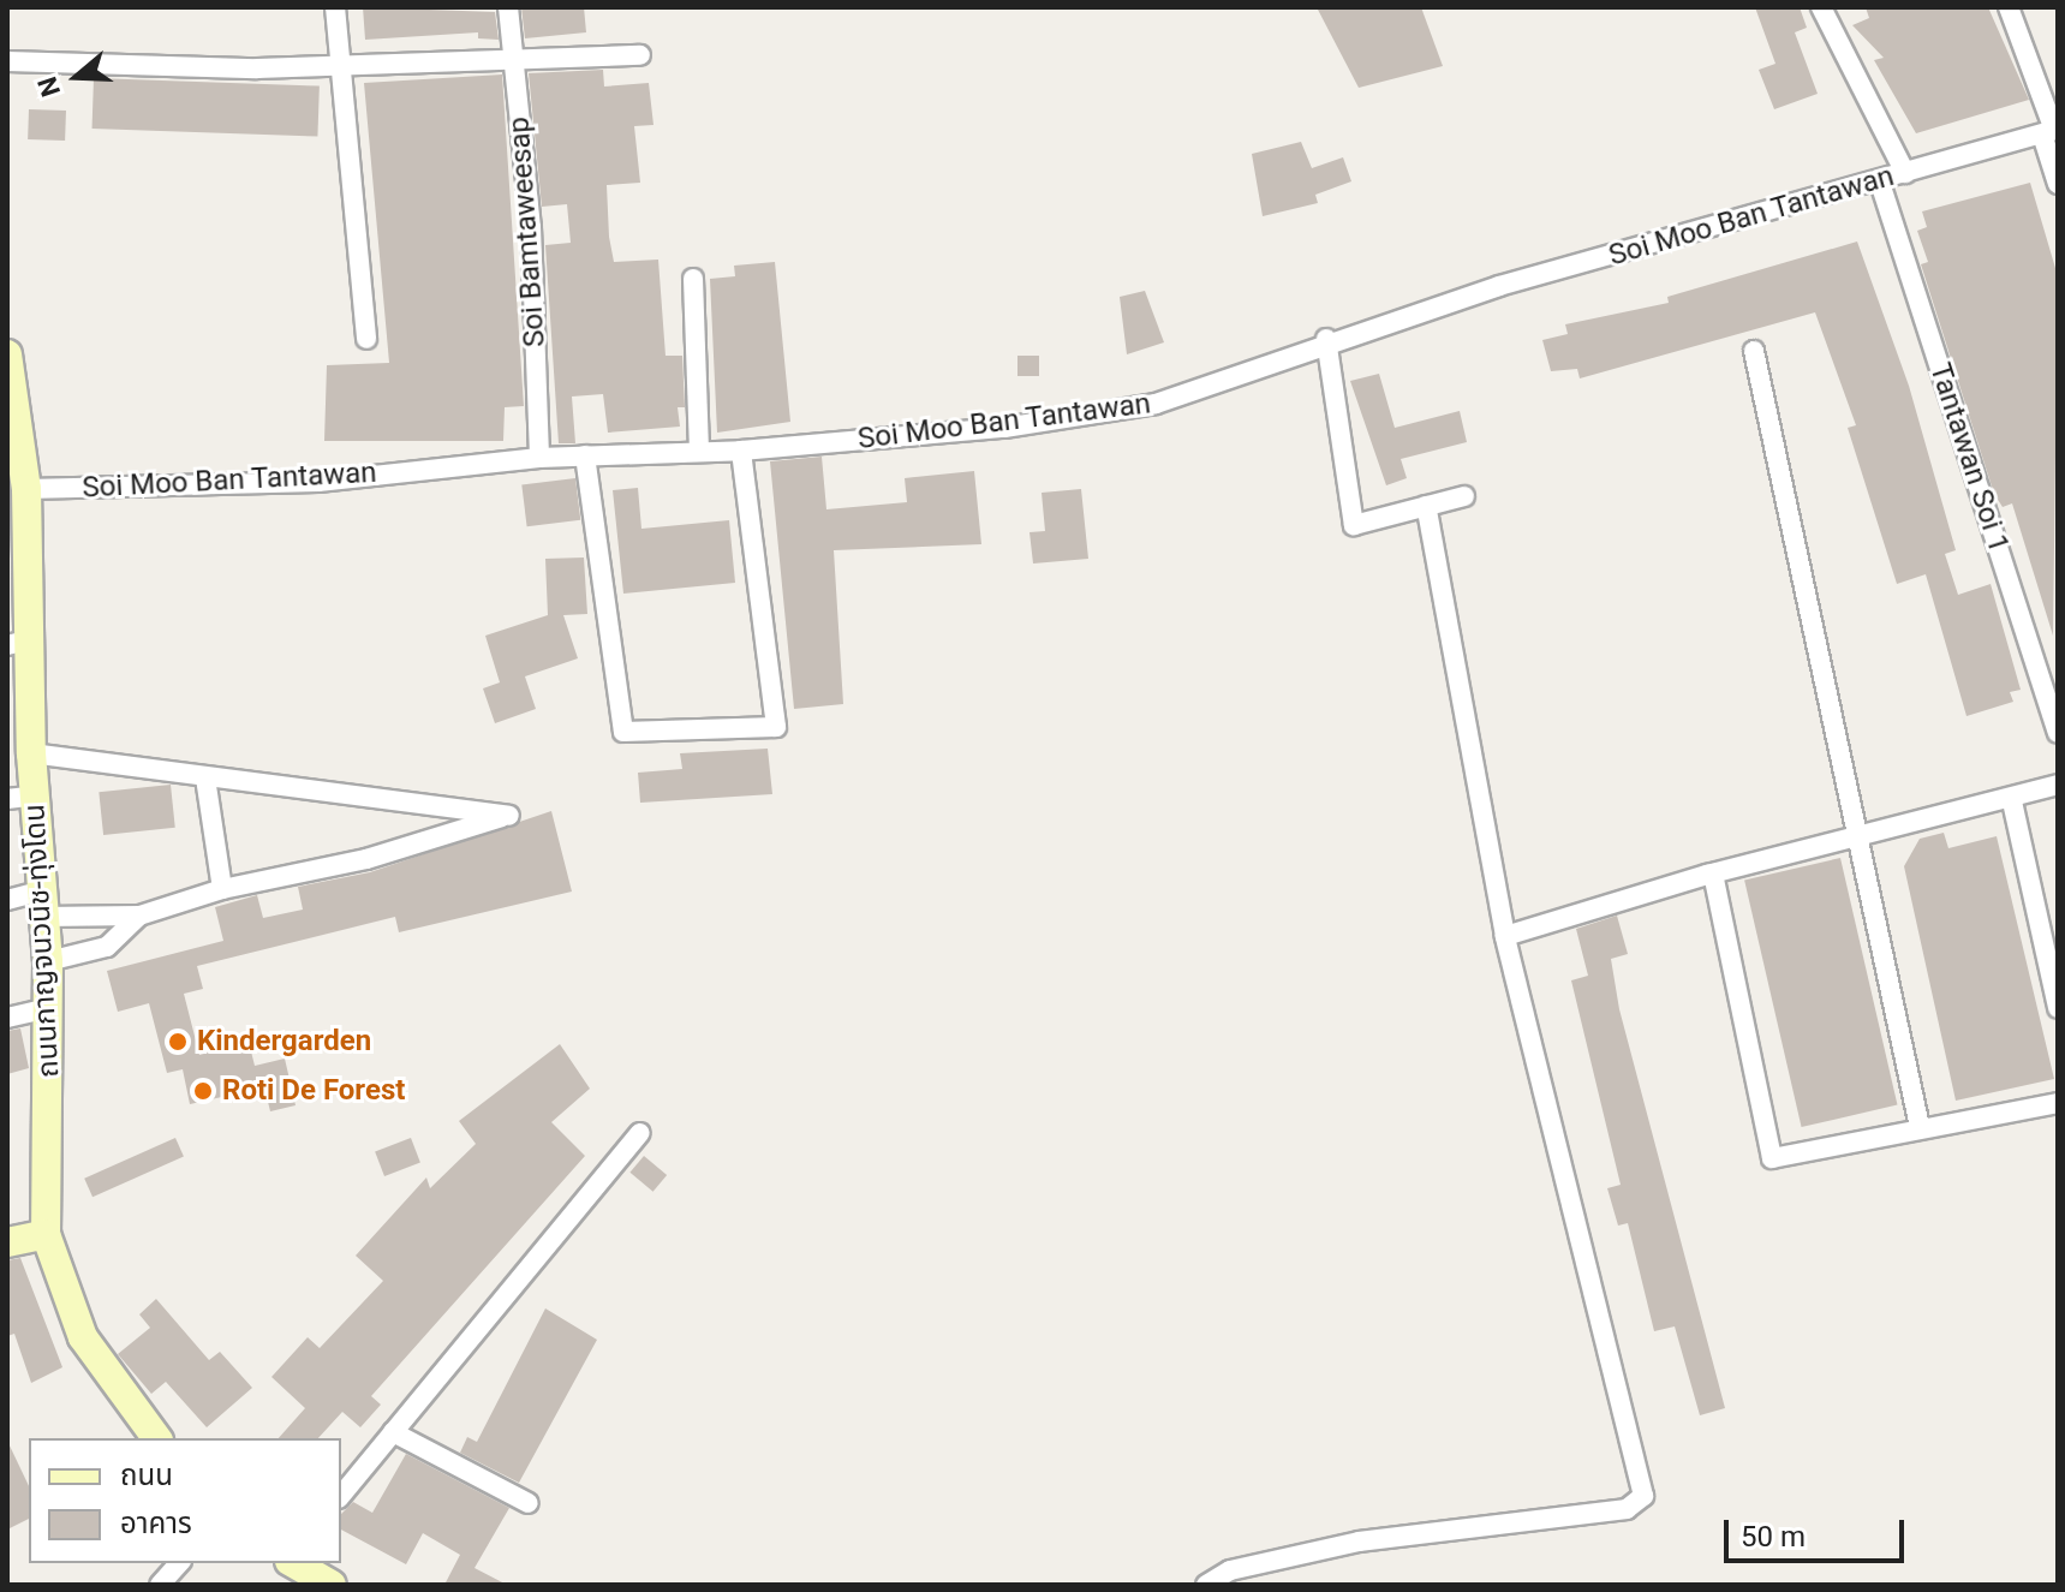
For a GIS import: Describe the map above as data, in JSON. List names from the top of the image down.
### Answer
{
  "streets": {
    "street": [
      "Soi Moo Ban Tantawan",
      "Soi Bamtaweesap",
      "Tantawan Soi 1",
      "ถนนกาญจนวนิช-ทุ่งโดน"
    ]
  },
  "crossings": [
    ["Soi Moo Ban Tantawan", "Soi Bamtaweesap"],
    ["Soi Moo Ban Tantawan", "Tantawan Soi 1"],
    ["Soi Moo Ban Tantawan", "ถนนกาญจนวนิช-ทุ่งโดน"]
  ],
  "places": ["Kindergarden", "Roti De Forest"],
  "legend": ["ถนน", "อาคาร"],
  "scale_bar": "50 m",
  "north": "left"
}
